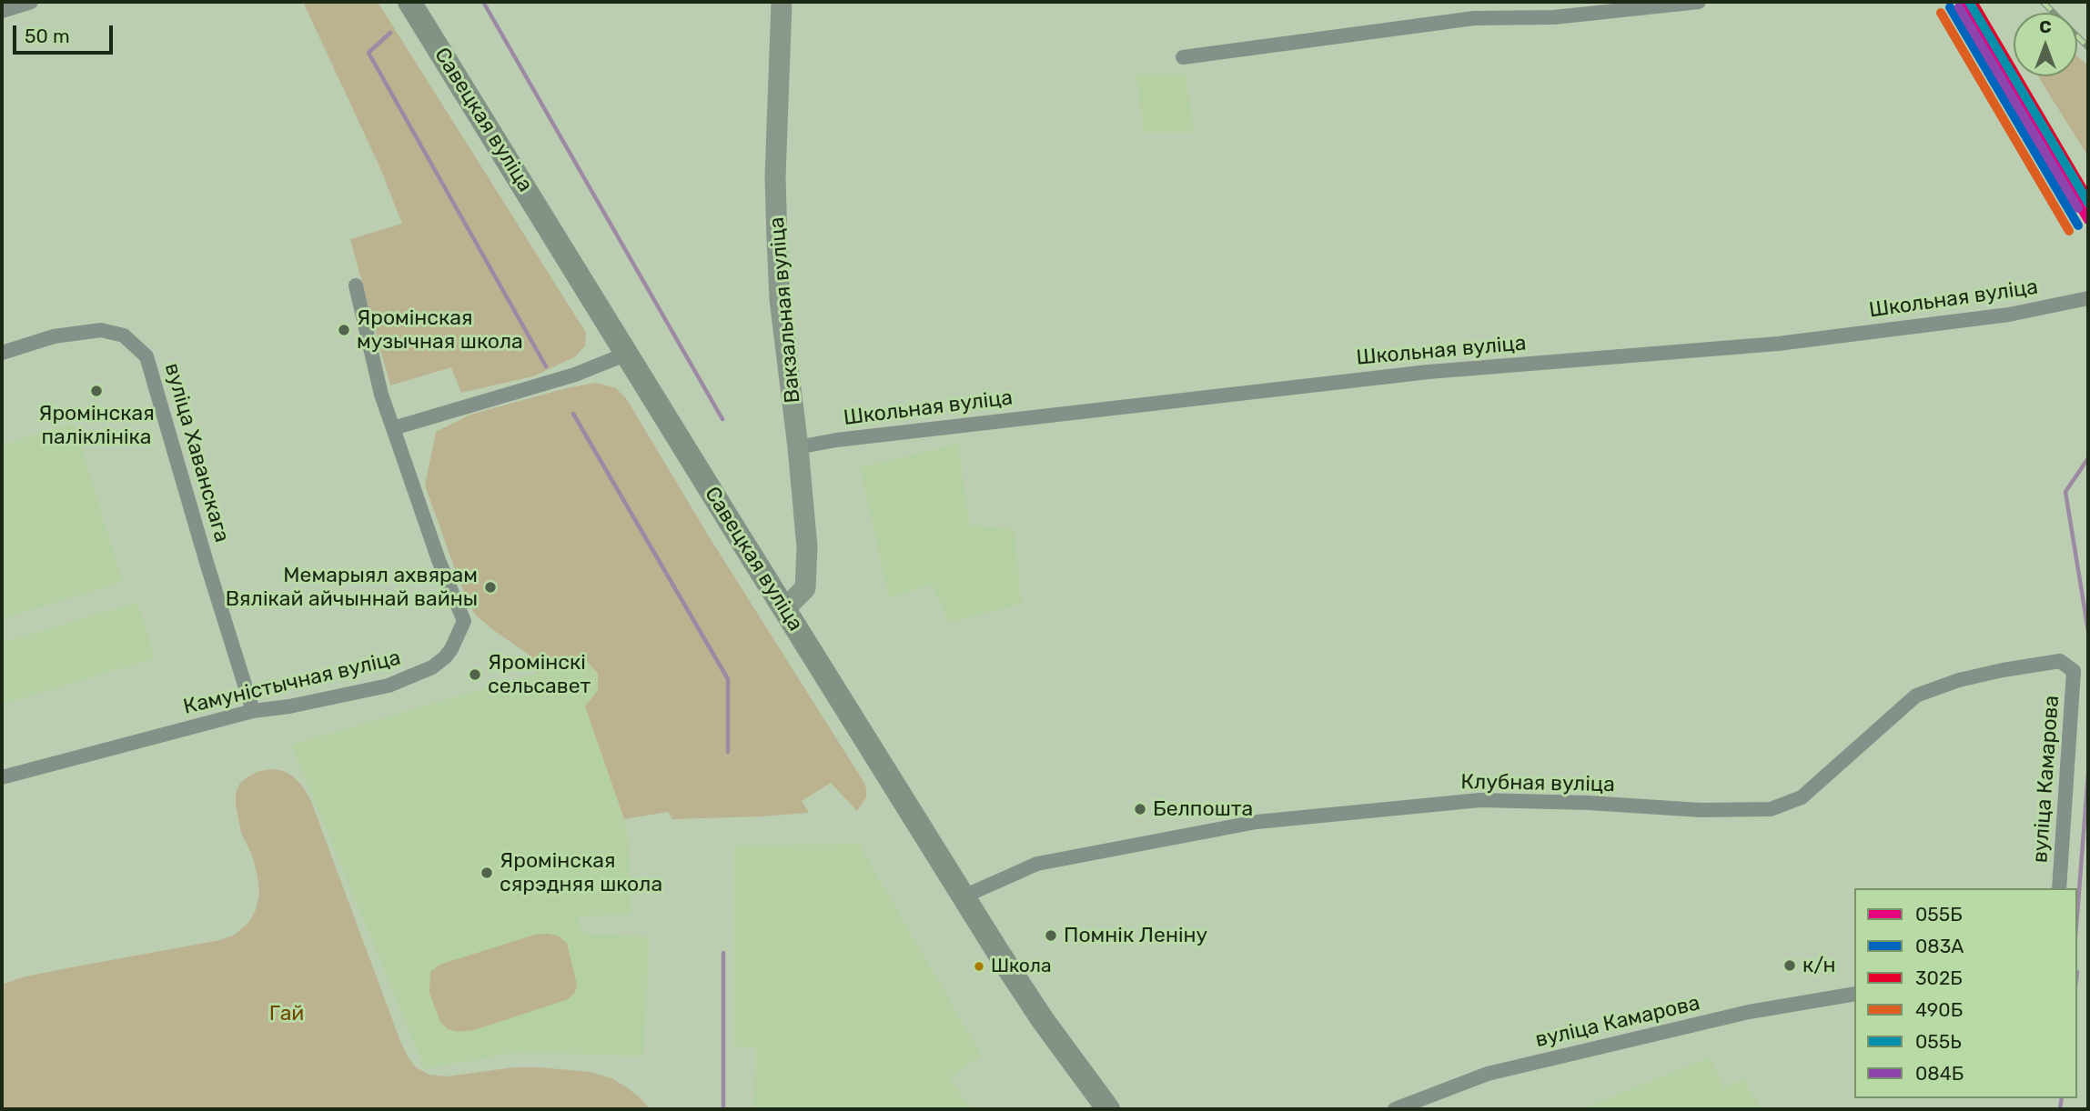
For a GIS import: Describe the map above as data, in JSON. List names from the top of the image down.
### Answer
{
  "streets": {
    "main road": ["Савецкая вуліца"],
    "street": [
      "Школьная вуліца",
      "Вакзальная вуліца",
      "вуліца Хаванскага",
      "Камуністычная вуліца",
      "вуліца Камарова",
      "Клубная вуліца"
    ]
  },
  "crossings": [
    ["Савецкая вуліца", "Вакзальная вуліца"],
    ["Савецкая вуліца", "Клубная вуліца"],
    ["Школьная вуліца", "Вакзальная вуліца"],
    ["вуліца Хаванскага", "Камуністычная вуліца"],
    ["вуліца Камарова", "Клубная вуліца"]
  ],
  "parks": ["Гай"],
  "places": [
    "Яромінская музычная школа",
    "Яромінская паліклініка",
    "Мемарыял ахвярам Вялікай айчыннай вайны",
    "Яромінскі сельсавет",
    "Белпошта",
    "Яромінская сярэдняя школа",
    "Помнік Леніну",
    "к/н",
    "Школа"
  ],
  "lines": [
    "transit line 055Б",
    "transit line 302Б",
    "transit line 055Ь",
    "transit line 083А",
    "transit line 084Б",
    "transit line 490Б"
  ],
  "legend": [
    "055Б",
    "083А",
    "302Б",
    "490Б",
    "055Ь",
    "084Б"
  ],
  "scale_bar": "50 m",
  "north": "top"
}
